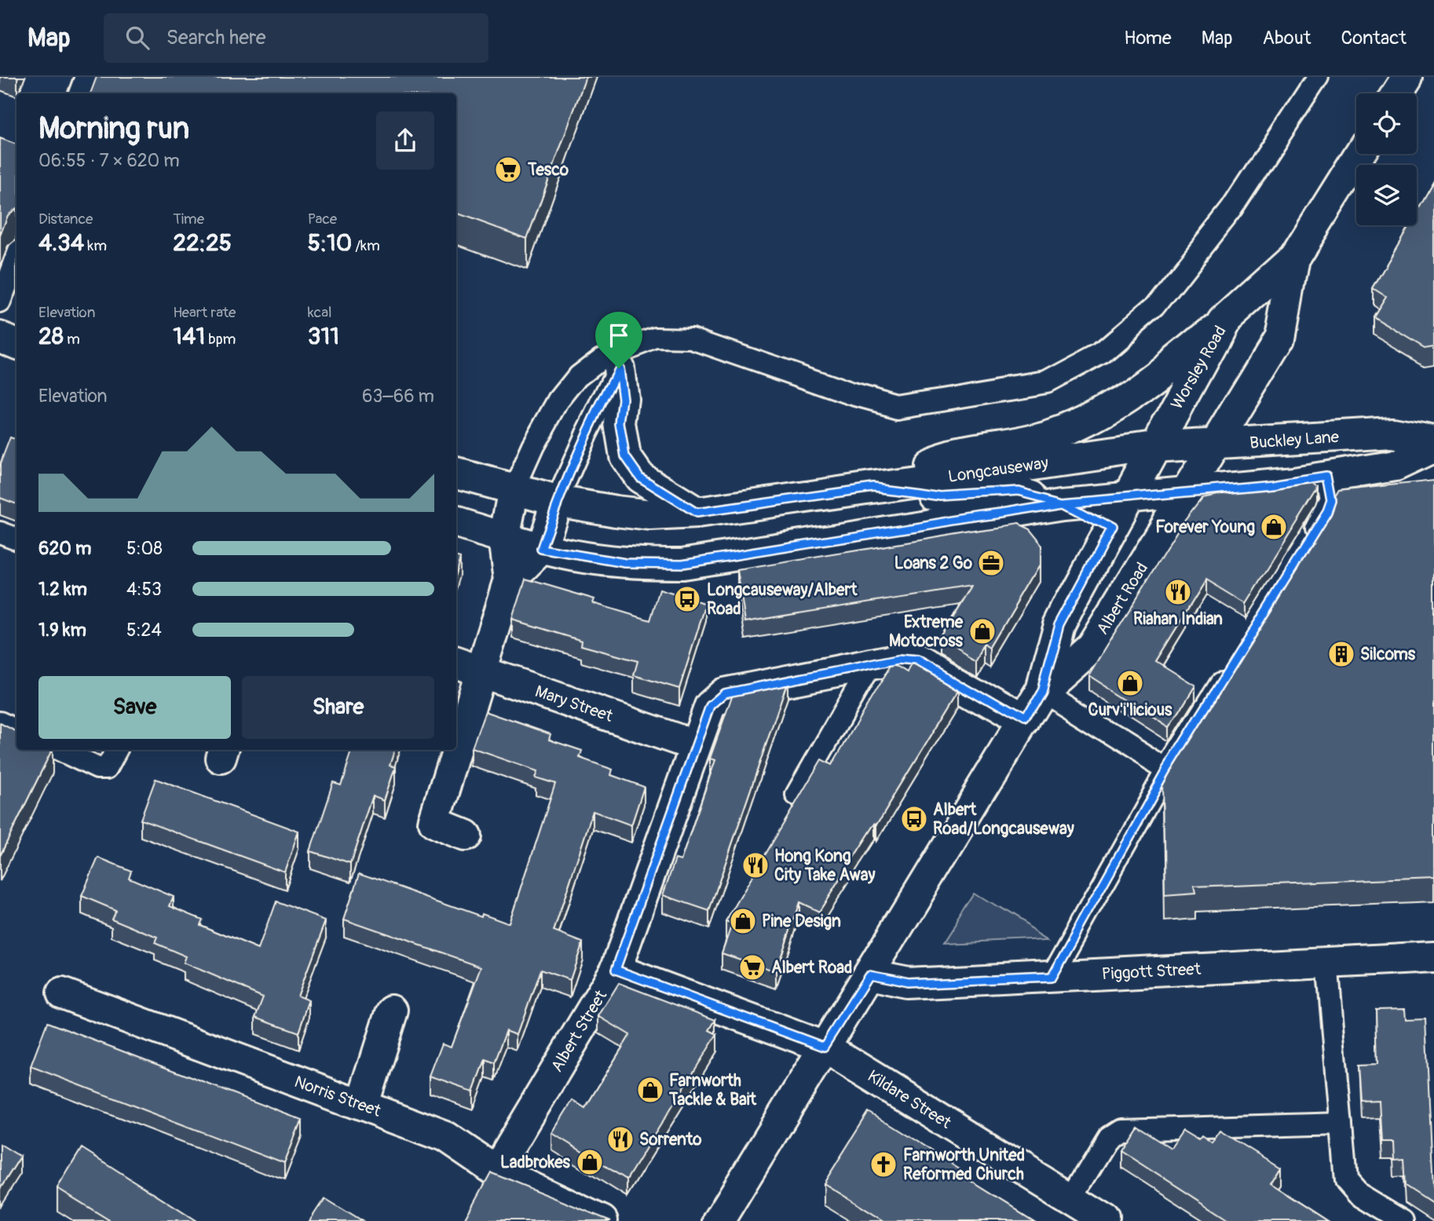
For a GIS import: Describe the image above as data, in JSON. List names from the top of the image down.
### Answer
{
  "streets": {
    "main road": [
      "Worsley Road",
      "Buckley Lane",
      "Longcauseway",
      "Albert Road",
      "Mary Street",
      "Piggott Street",
      "Albert Street",
      "Norris Street",
      "Kildare Street"
    ]
  },
  "crossings": [
    ["Worsley Road", "Buckley Lane"],
    ["Worsley Road", "Longcauseway"],
    ["Worsley Road", "Albert Road"],
    ["Buckley Lane", "Longcauseway"],
    ["Albert Road", "Piggott Street"],
    ["Albert Road", "Albert Street"],
    ["Albert Road", "Kildare Street"],
    ["Mary Street", "Albert Street"],
    ["Albert Street", "Norris Street"],
    ["Albert Street", "Kildare Street"]
  ],
  "places": {
    "supermarket": ["Tesco", "Albert Road"],
    "shop": [
      "Forever Young",
      "Extreme Motocross",
      "Curv'i'licious",
      "Pine Design",
      "Farnworth Tackle & Bait",
      "Ladbrokes"
    ],
    "office": ["Loans 2 Go"],
    "restaurant": ["Riahan Indian", "Hong Kong City Take Away", "Sorrento"],
    "bus stop": ["Longcauseway/Albert Road", "Albert Road/Longcauseway"],
    "building": ["Silcoms"],
    "church": ["Farnworth United Reformed Church"]
  },
  "page": {
    "header": "Map",
    "search": "Search here",
    "nav": [
      "Home",
      "Map",
      "About",
      "Contact"
    ],
    "heading": ["Morning run", "06:55 · 7 × 620 m"],
    "stats": [
      ["Distance", "4.34 km"],
      ["Time", "22:25"],
      ["Pace", "5:10 /km"],
      ["Elevation", "28 m"],
      ["Heart rate", "141 bpm"],
      ["kcal", "311"]
    ],
    "chart": ["Elevation", "63–66 m"],
    "list": [
      {
        "name": "620 m",
        "note": "5:08"
      },
      {
        "name": "1.2 km",
        "note": "4:53"
      },
      {
        "name": "1.9 km",
        "note": "5:24"
      }
    ],
    "buttons": ["Save", "Share"]
  }
}
